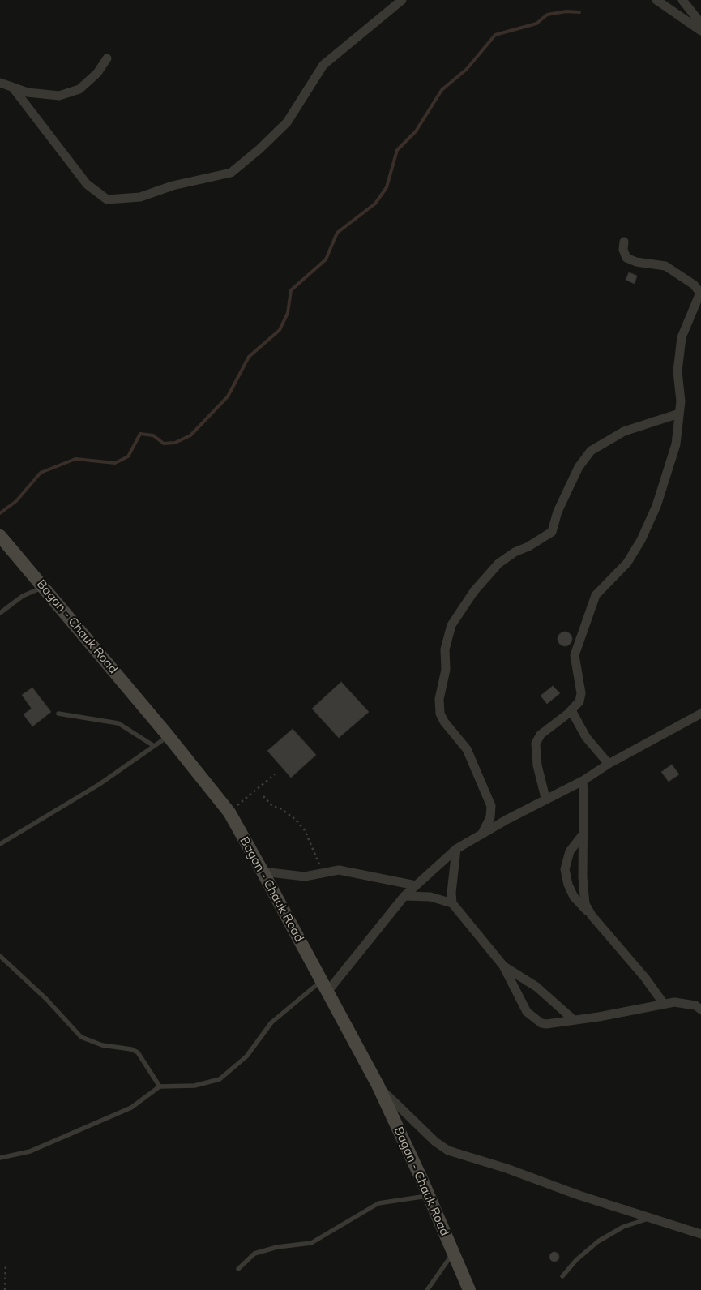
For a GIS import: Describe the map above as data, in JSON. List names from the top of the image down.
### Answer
{
  "streets": {
    "main road": ["Bagan - Chauk Road"]
  }
}
